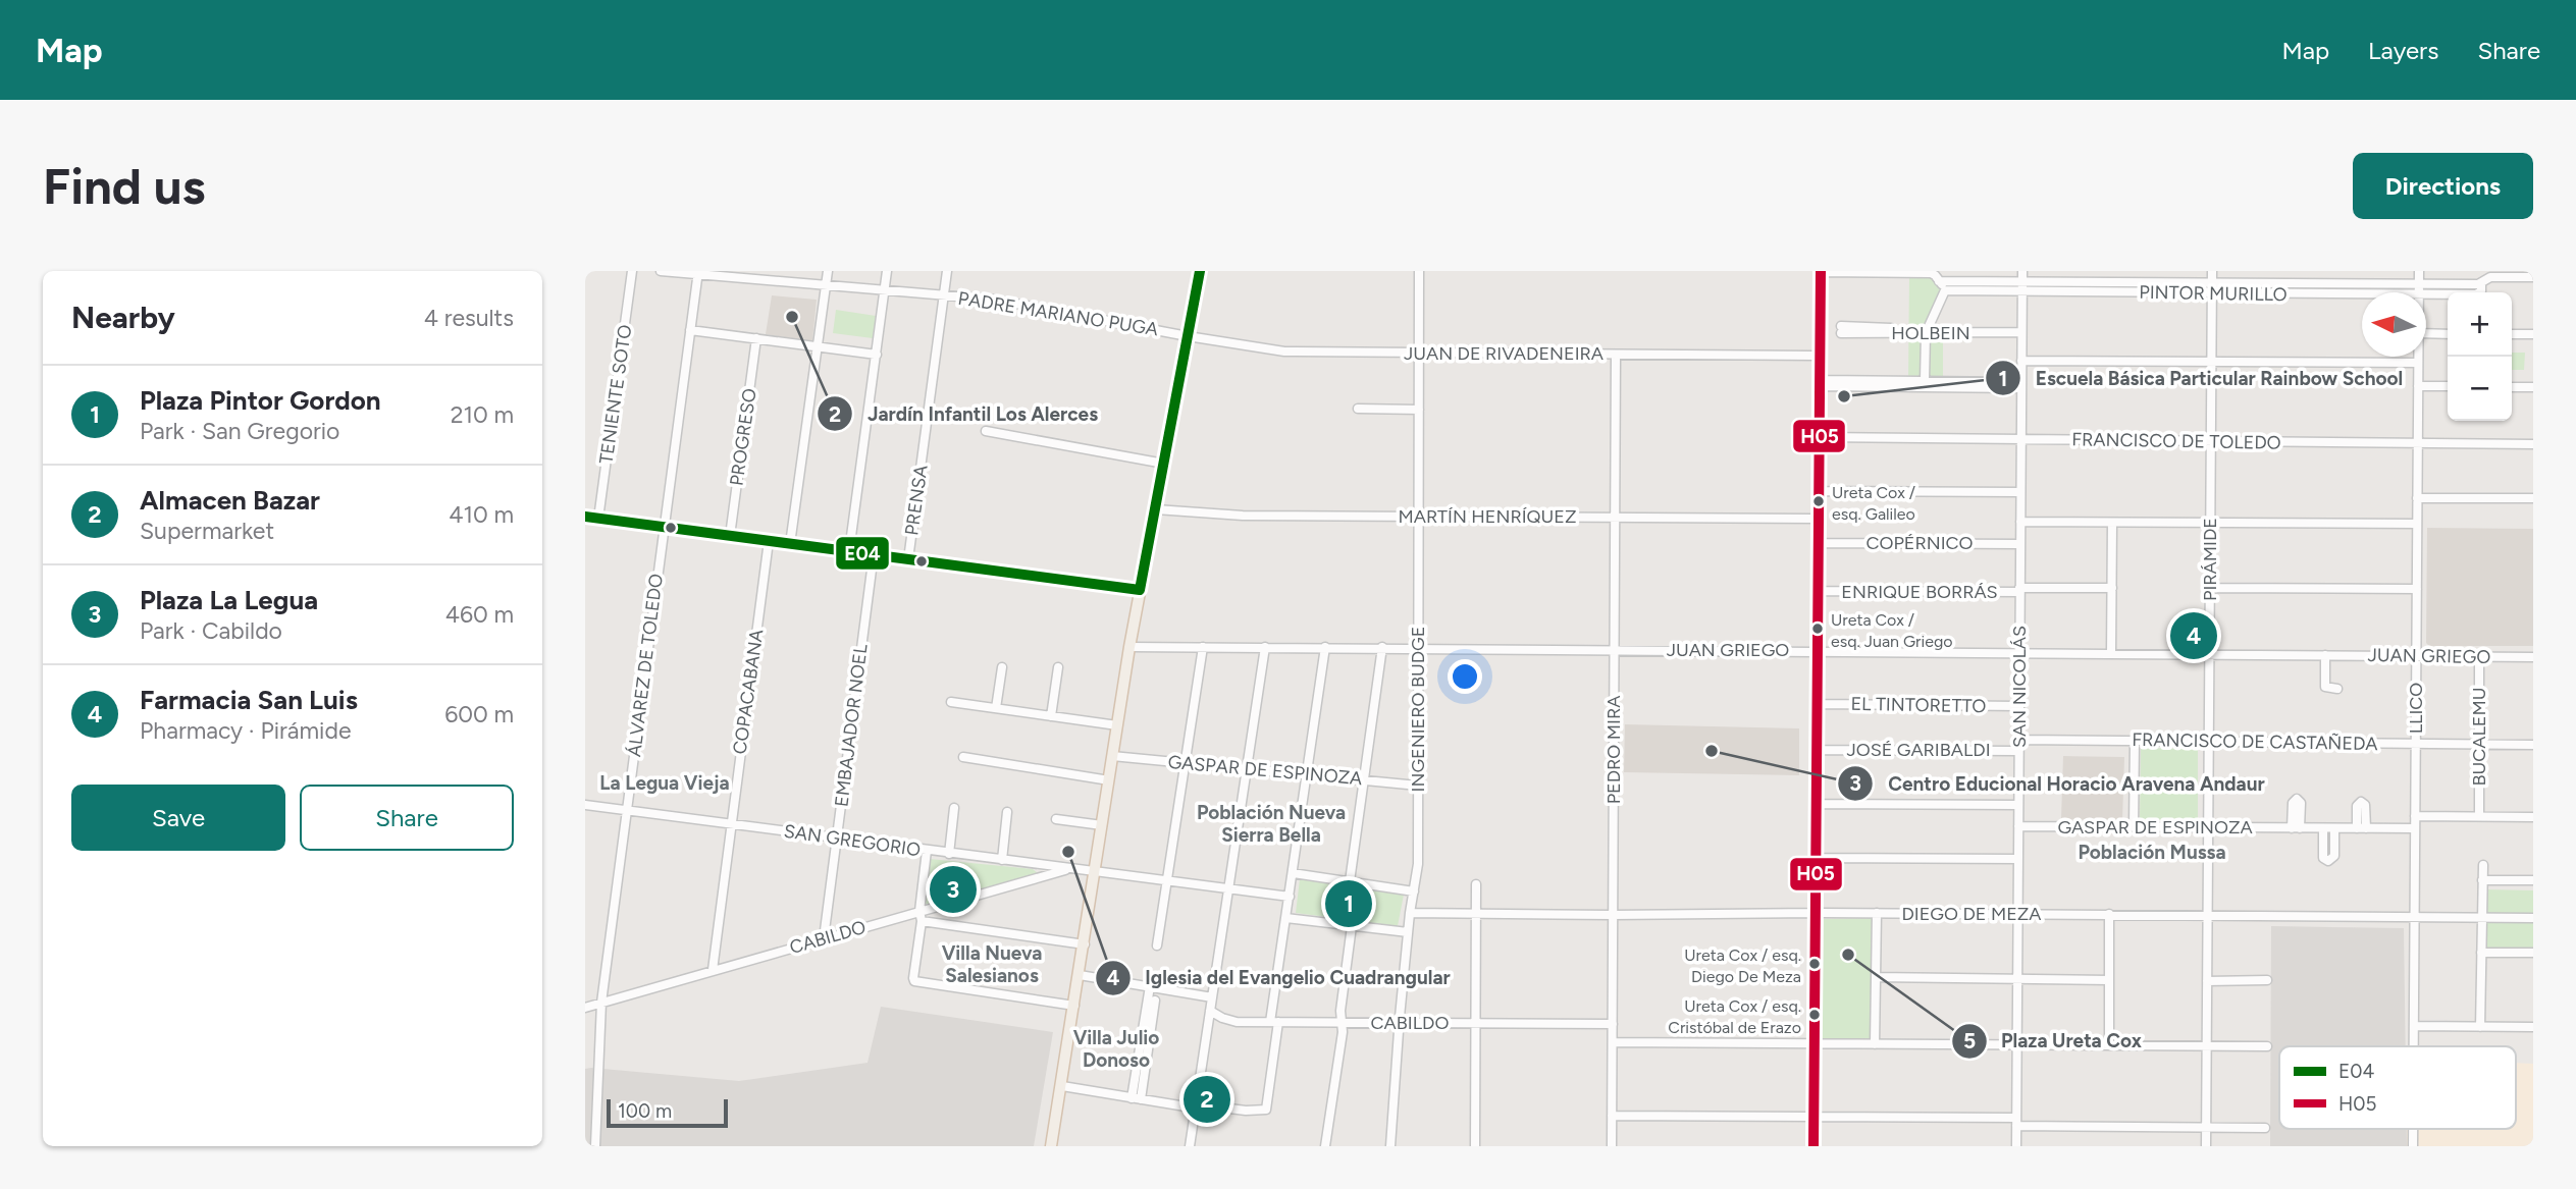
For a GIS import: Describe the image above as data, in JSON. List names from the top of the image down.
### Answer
{
  "streets": {
    "street": [
      "PINTOR MURILLO",
      "PADRE MARIANO PUGA",
      "HOLBEIN",
      "JUAN DE RIVADENEIRA",
      "TENIENTE SOTO",
      "PROGRESO",
      "FRANCISCO DE TOLEDO",
      "PRENSA",
      "MARTÍN HENRÍQUEZ",
      "COPÉRNICO",
      "PIRÁMIDE",
      "ENRIQUE BORRÁS",
      "JUAN GRIEGO",
      "ÁLVAREZ DE TOLEDO",
      "SAN NICOLÁS",
      "COPACABANA",
      "EL TINTORETTO",
      "LLICO",
      "INGENIERO BUDGE",
      "EMBAJADOR NOEL",
      "BUCALEMU",
      "FRANCISCO DE CASTAÑEDA",
      "PEDRO MIRA",
      "JOSÉ GARIBALDI",
      "GASPAR DE ESPINOZA",
      "SAN GREGORIO",
      "DIEGO DE MEZA",
      "CABILDO"
    ]
  },
  "crossings": [
    ["PINTOR MURILLO", "PIRÁMIDE"],
    ["PINTOR MURILLO", "SAN NICOLÁS"],
    ["PINTOR MURILLO", "LLICO"],
    ["PADRE MARIANO PUGA", "JUAN DE RIVADENEIRA"],
    ["PADRE MARIANO PUGA", "PRENSA"],
    ["PADRE MARIANO PUGA", "ÁLVAREZ DE TOLEDO"],
    ["HOLBEIN", "SAN NICOLÁS"],
    ["JUAN DE RIVADENEIRA", "INGENIERO BUDGE"],
    ["JUAN DE RIVADENEIRA", "PEDRO MIRA"],
    ["FRANCISCO DE TOLEDO", "PIRÁMIDE"],
    ["FRANCISCO DE TOLEDO", "SAN NICOLÁS"],
    ["FRANCISCO DE TOLEDO", "LLICO"],
    ["MARTÍN HENRÍQUEZ", "INGENIERO BUDGE"],
    ["MARTÍN HENRÍQUEZ", "PEDRO MIRA"],
    ["COPÉRNICO", "SAN NICOLÁS"],
    ["PIRÁMIDE", "JUAN GRIEGO"],
    ["PIRÁMIDE", "FRANCISCO DE CASTAÑEDA"],
    ["PIRÁMIDE", "GASPAR DE ESPINOZA"],
    ["PIRÁMIDE", "DIEGO DE MEZA"],
    ["ENRIQUE BORRÁS", "SAN NICOLÁS"],
    ["JUAN GRIEGO", "SAN NICOLÁS"],
    ["JUAN GRIEGO", "LLICO"],
    ["JUAN GRIEGO", "INGENIERO BUDGE"],
    ["JUAN GRIEGO", "BUCALEMU"],
    ["JUAN GRIEGO", "PEDRO MIRA"],
    ["ÁLVAREZ DE TOLEDO", "SAN GREGORIO"],
    ["ÁLVAREZ DE TOLEDO", "CABILDO"],
    ["SAN NICOLÁS", "EL TINTORETTO"],
    ["SAN NICOLÁS", "FRANCISCO DE CASTAÑEDA"],
    ["SAN NICOLÁS", "JOSÉ GARIBALDI"],
    ["SAN NICOLÁS", "GASPAR DE ESPINOZA"],
    ["SAN NICOLÁS", "DIEGO DE MEZA"],
    ["COPACABANA", "SAN GREGORIO"],
    ["COPACABANA", "CABILDO"],
    ["LLICO", "FRANCISCO DE CASTAÑEDA"],
    ["LLICO", "GASPAR DE ESPINOZA"],
    ["LLICO", "DIEGO DE MEZA"],
    ["INGENIERO BUDGE", "GASPAR DE ESPINOZA"],
    ["INGENIERO BUDGE", "DIEGO DE MEZA"],
    ["INGENIERO BUDGE", "CABILDO"],
    ["EMBAJADOR NOEL", "SAN GREGORIO"],
    ["EMBAJADOR NOEL", "CABILDO"],
    ["BUCALEMU", "FRANCISCO DE CASTAÑEDA"],
    ["PEDRO MIRA", "DIEGO DE MEZA"],
    ["PEDRO MIRA", "CABILDO"],
    ["SAN GREGORIO", "CABILDO"]
  ],
  "districts": [
    "La Legua Vieja",
    "Población Nueva Sierra Bella",
    "Población Mussa",
    "Villa Nueva Salesianos",
    "Villa Julio Donoso"
  ],
  "places": [
    "Jardín Infantil Los Alerces",
    "Escuela Básica Particular Rainbow School",
    "Ureta Cox / esq. Galileo",
    "Ureta Cox / esq. Juan Griego",
    "Centro Educional Horacio Aravena Andaur",
    "Iglesia del Evangelio Cuadrangular",
    "Plaza Ureta Cox",
    "Ureta Cox / esq. Diego De Meza",
    "Ureta Cox / esq. Cristóbal de Erazo"
  ],
  "lines": ["transit line E04", "transit line H05"],
  "legend": ["E04", "H05"],
  "scale_bar": "100 m",
  "north": "left",
  "page": {
    "header": "Map",
    "nav": ["Map", "Layers", "Share"],
    "buttons": [
      "Directions",
      ["Save", "Share"]
    ],
    "title": "Find us",
    "heading": ["Nearby", "4 results"],
    "map_buttons": ["+", "−"],
    "list": [
      {
        "mark": "1",
        "name": "Plaza Pintor Gordon",
        "note": "Park · San Gregorio",
        "value": "210 m"
      },
      {
        "mark": "2",
        "name": "Almacen Bazar",
        "note": "Supermarket",
        "value": "410 m"
      },
      {
        "mark": "3",
        "name": "Plaza La Legua",
        "note": "Park · Cabildo",
        "value": "460 m"
      },
      {
        "mark": "4",
        "name": "Farmacia San Luis",
        "note": "Pharmacy · Pirámide",
        "value": "600 m"
      }
    ],
    "pins": [
      "4",
      "3",
      "1",
      "2"
    ],
    "scale": "100 m"
  }
}
